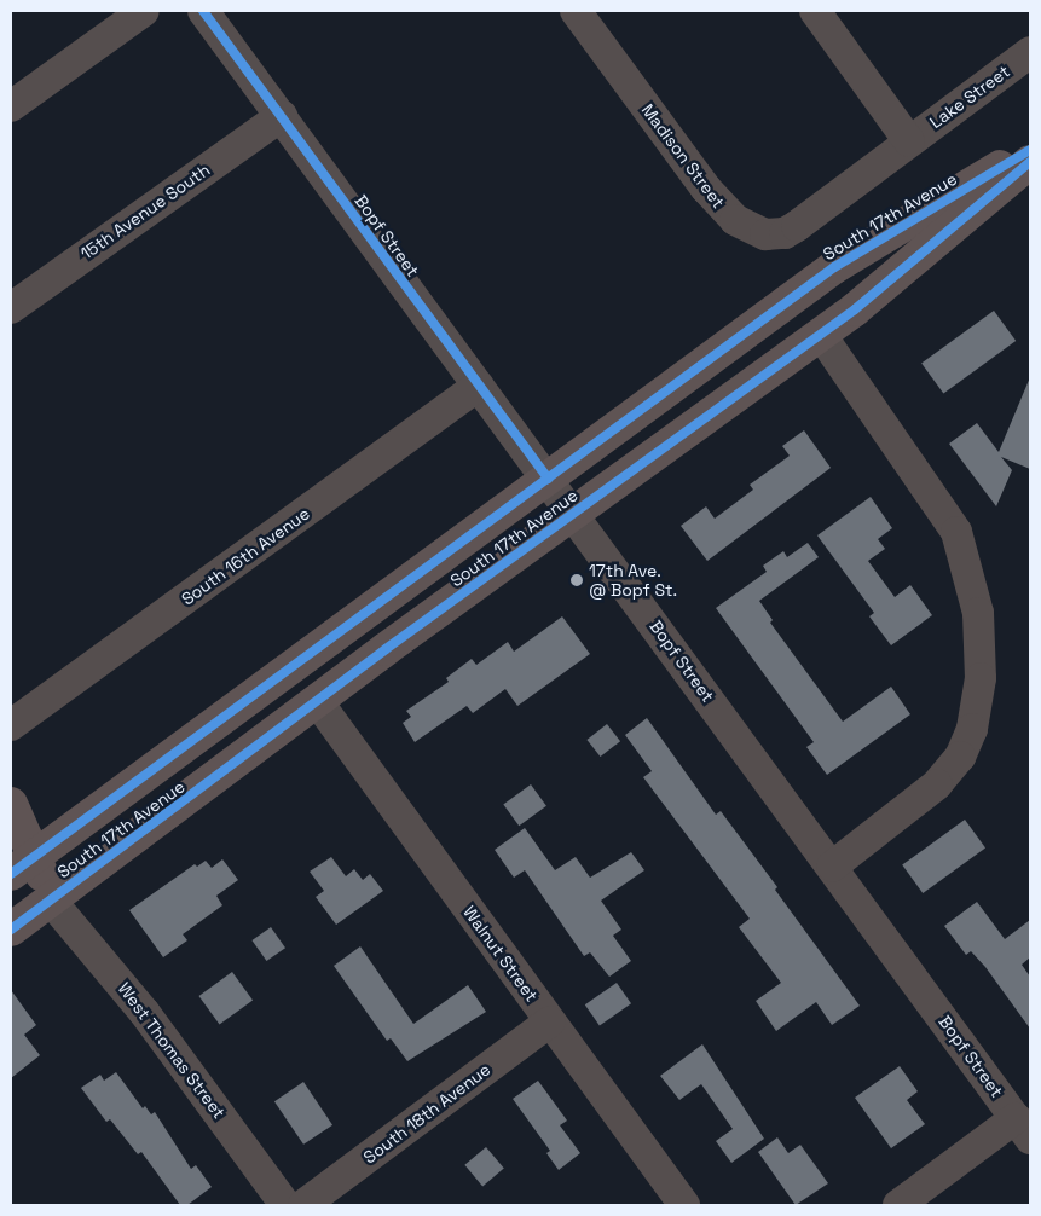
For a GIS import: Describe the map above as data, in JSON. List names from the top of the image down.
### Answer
{
  "streets": {
    "main road": ["South 17th Avenue", "West Thomas Street"],
    "street": [
      "Lake Street",
      "Madison Street",
      "15th Avenue South",
      "Bopf Street",
      "South 16th Avenue",
      "Walnut Street",
      "South 18th Avenue"
    ]
  },
  "crossings": [
    ["Lake Street", "Madison Street"],
    ["15th Avenue South", "Bopf Street"],
    ["South 17th Avenue", "Bopf Street"],
    ["South 17th Avenue", "Walnut Street"],
    ["South 17th Avenue", "West Thomas Street"],
    ["Bopf Street", "South 16th Avenue"],
    ["Walnut Street", "South 18th Avenue"]
  ],
  "places": ["17th Ave. @ Bopf St."]
}
